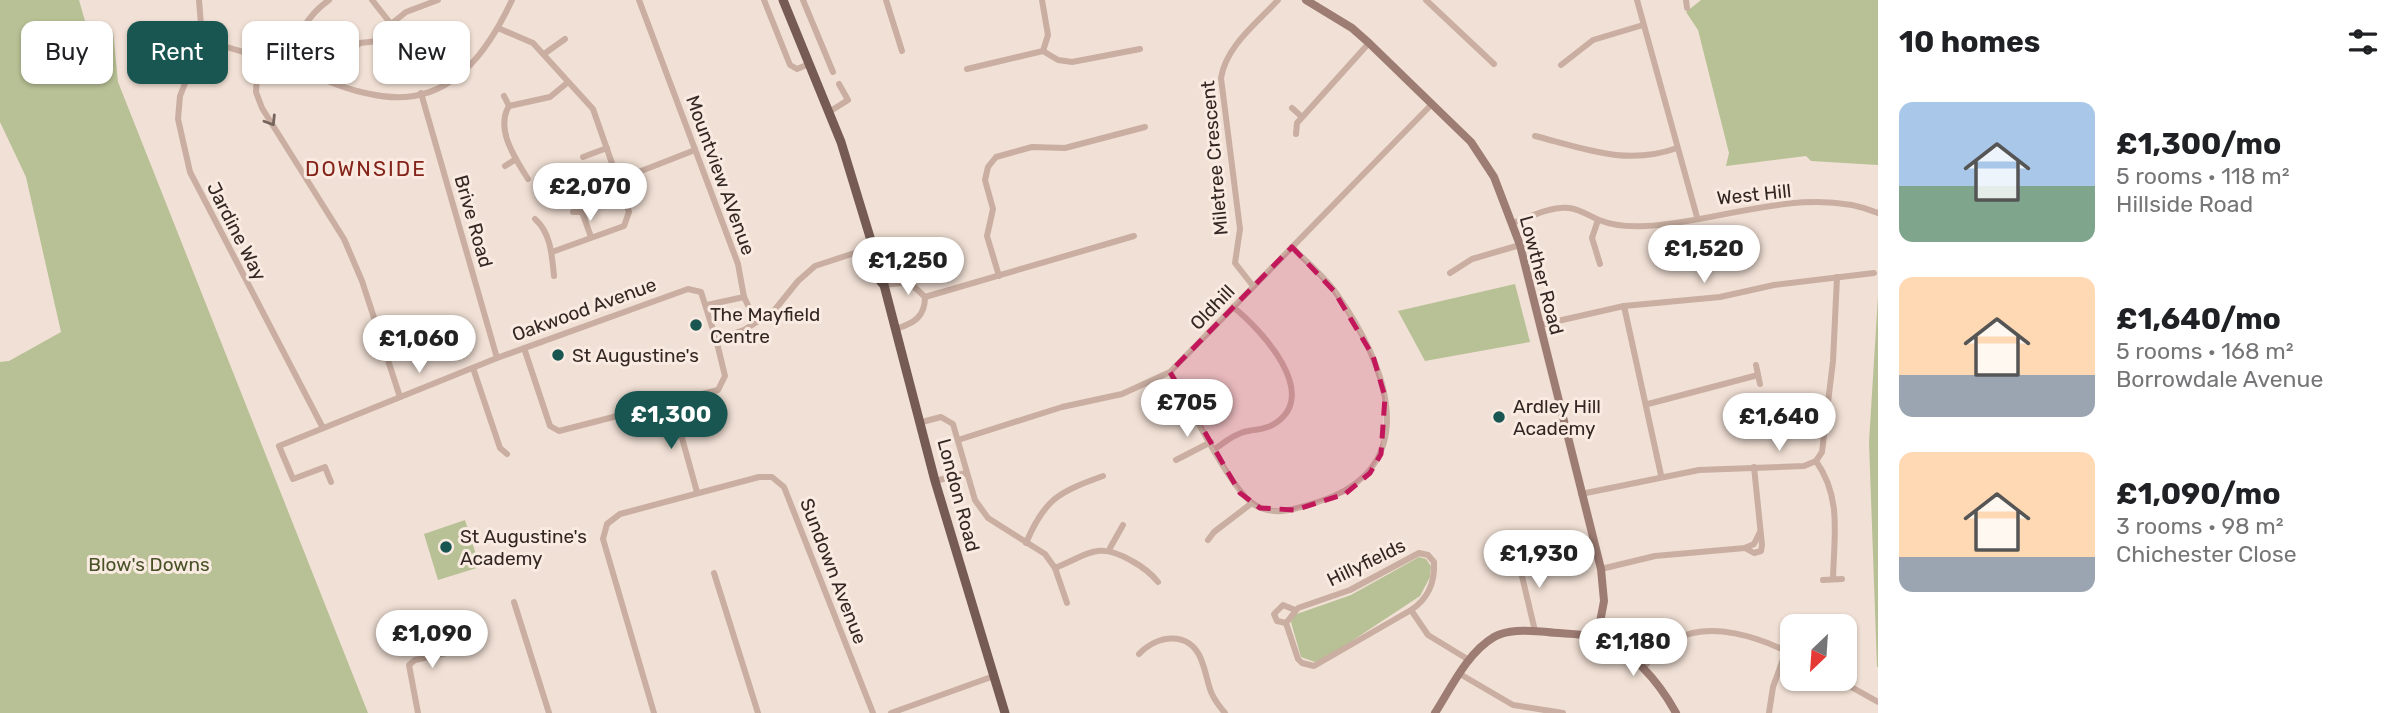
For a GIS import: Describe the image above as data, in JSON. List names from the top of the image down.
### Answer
{
  "streets": {
    "main road": ["London Road"],
    "street": [
      "Miletree Crescent",
      "Mountview AVenue",
      "West Hill",
      "Brive Road",
      "Jardine Way",
      "Lowther Road",
      "Oldhill",
      "Oakwood Avenue",
      "Hillyfields",
      "Sundown Avenue"
    ]
  },
  "crossings": [
    ["Miletree Crescent", "Oldhill"],
    ["West Hill", "Lowther Road"],
    ["Brive Road", "Oakwood Avenue"],
    ["Jardine Way", "Oakwood Avenue"],
    ["Lowther Road", "Oldhill"]
  ],
  "districts": ["DOWNSIDE"],
  "parks": ["Blow's Downs"],
  "places": [
    "The Mayfield Centre",
    "St Augustine's",
    "Ardley Hill Academy",
    "St Augustine's Academy"
  ],
  "north": "bottom left",
  "page": {
    "heading": "10 homes",
    "chip": [
      "Buy",
      "Rent",
      "Filters",
      "New"
    ],
    "list": [
      {
        "name": "£1,300/mo",
        "note": "5 rooms · 118 m² · Hillside Road"
      },
      {
        "name": "£1,640/mo",
        "note": "5 rooms · 168 m² · Borrowdale Avenue"
      },
      {
        "name": "£1,090/mo",
        "note": "3 rooms · 98 m² · Chichester Close"
      }
    ],
    "price": [
      "£2,070",
      "£1,520",
      "£1,250",
      "£1,060",
      "£705",
      "£1,300",
      "£1,640",
      "£1,930",
      "£1,090",
      "£1,180"
    ]
  }
}
